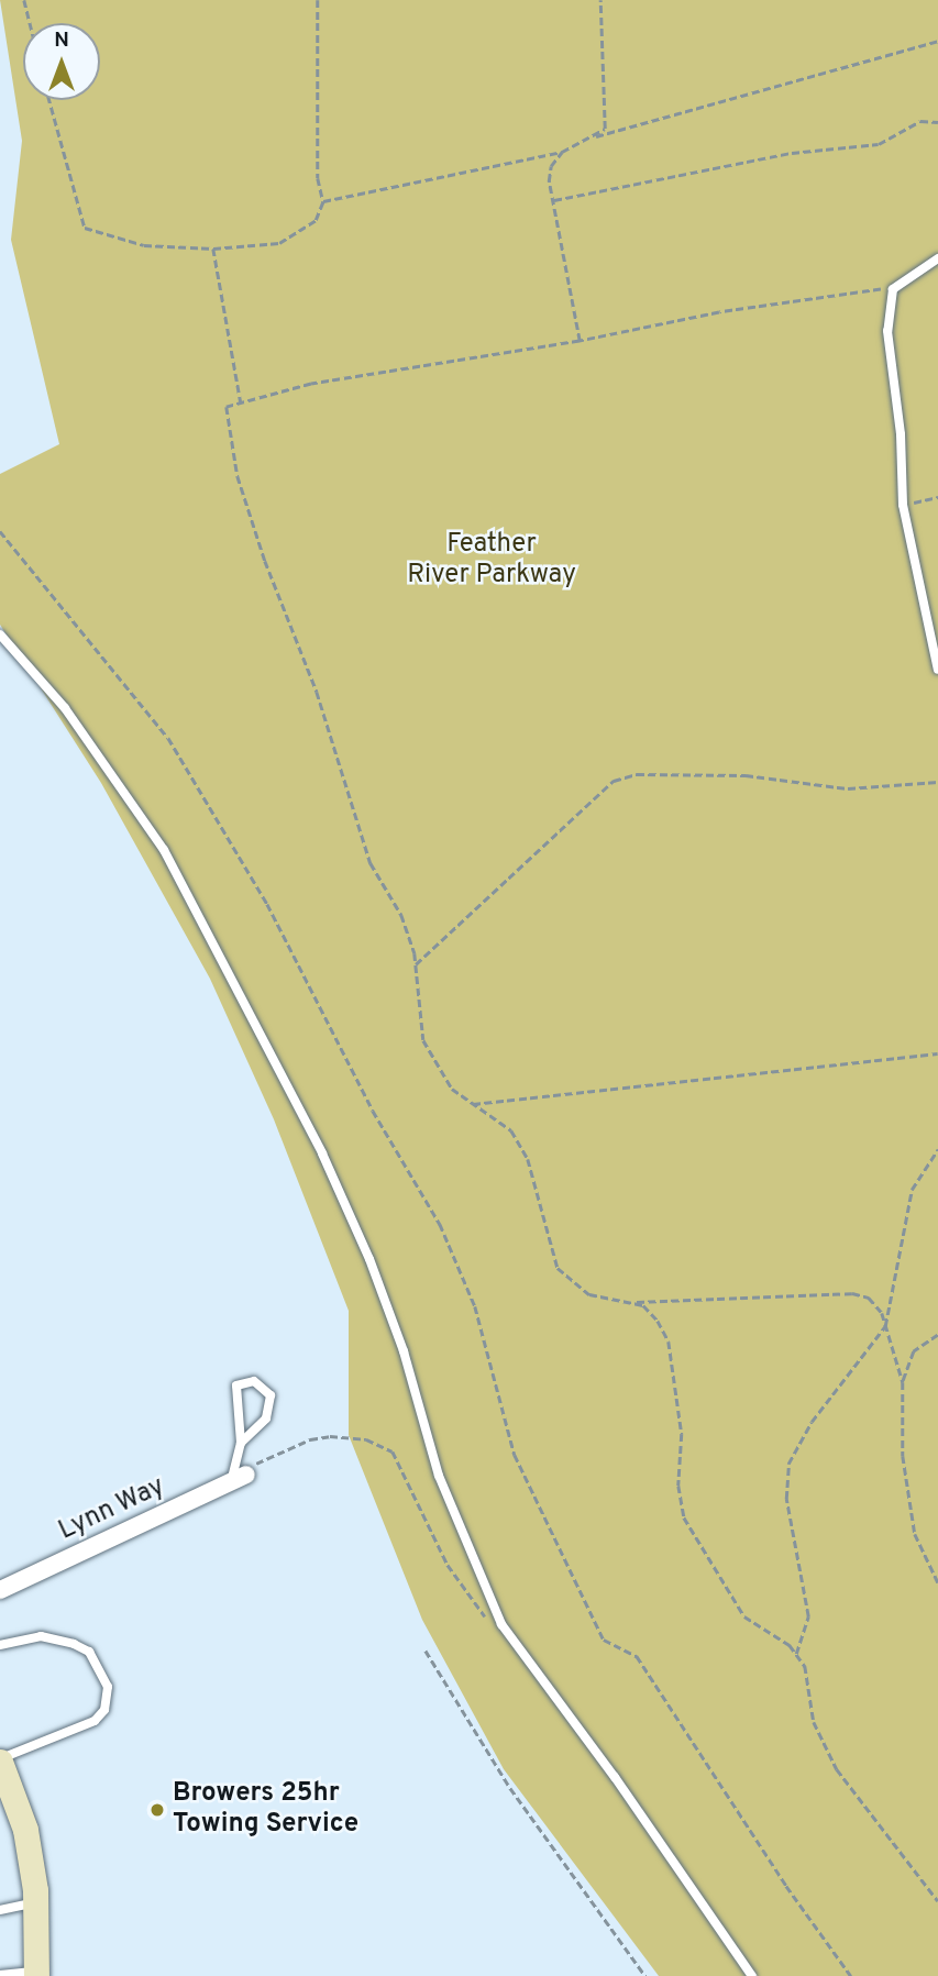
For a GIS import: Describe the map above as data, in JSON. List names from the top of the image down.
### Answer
{
  "streets": {
    "street": ["Lynn Way"]
  },
  "parks": ["Feather River Parkway"],
  "places": ["Browers 25hr Towing Service"],
  "north": "top"
}
